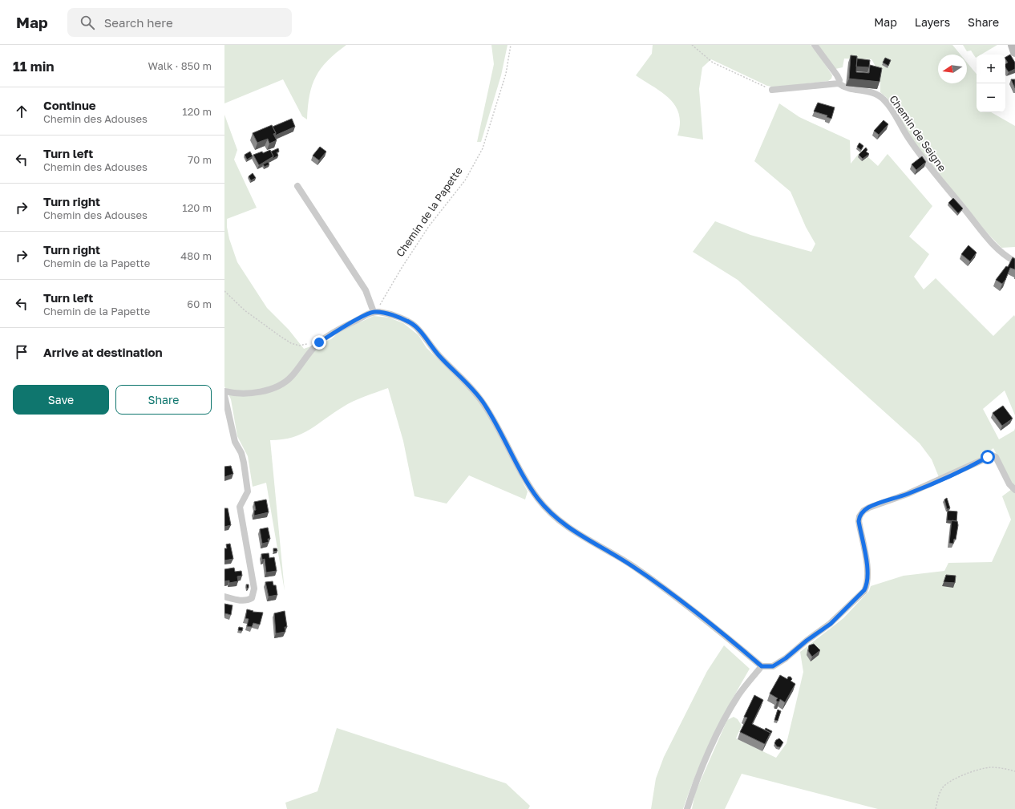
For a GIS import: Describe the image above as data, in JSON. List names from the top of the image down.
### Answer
{
  "streets": {
    "street": ["Chemin de Seigne"],
    "path": ["Chemin de la Papette"]
  },
  "north": "left",
  "page": {
    "header": "Map",
    "search": "Search here",
    "nav": ["Map", "Layers", "Share"],
    "heading": ["11 min", "Walk · 850 m"],
    "map_buttons": ["+", "−"],
    "list": [
      ["Continue", "Chemin des Adouses", "120 m"],
      ["Turn left", "Chemin des Adouses", "70 m"],
      ["Turn right", "Chemin des Adouses", "120 m"],
      ["Turn right", "Chemin de la Papette", "480 m"],
      ["Turn left", "Chemin de la Papette", "60 m"],
      "Arrive at destination"
    ],
    "buttons": ["Save", "Share"]
  }
}
